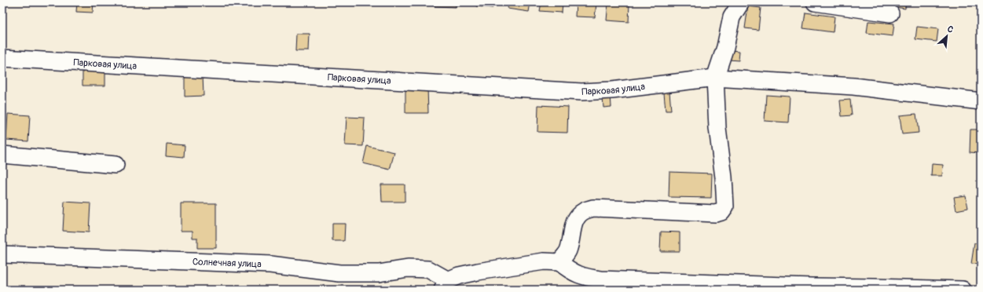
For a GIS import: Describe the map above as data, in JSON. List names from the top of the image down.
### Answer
{
  "streets": {
    "street": ["Парковая улица", "Солнечная улица"]
  },
  "north": "top right"
}
